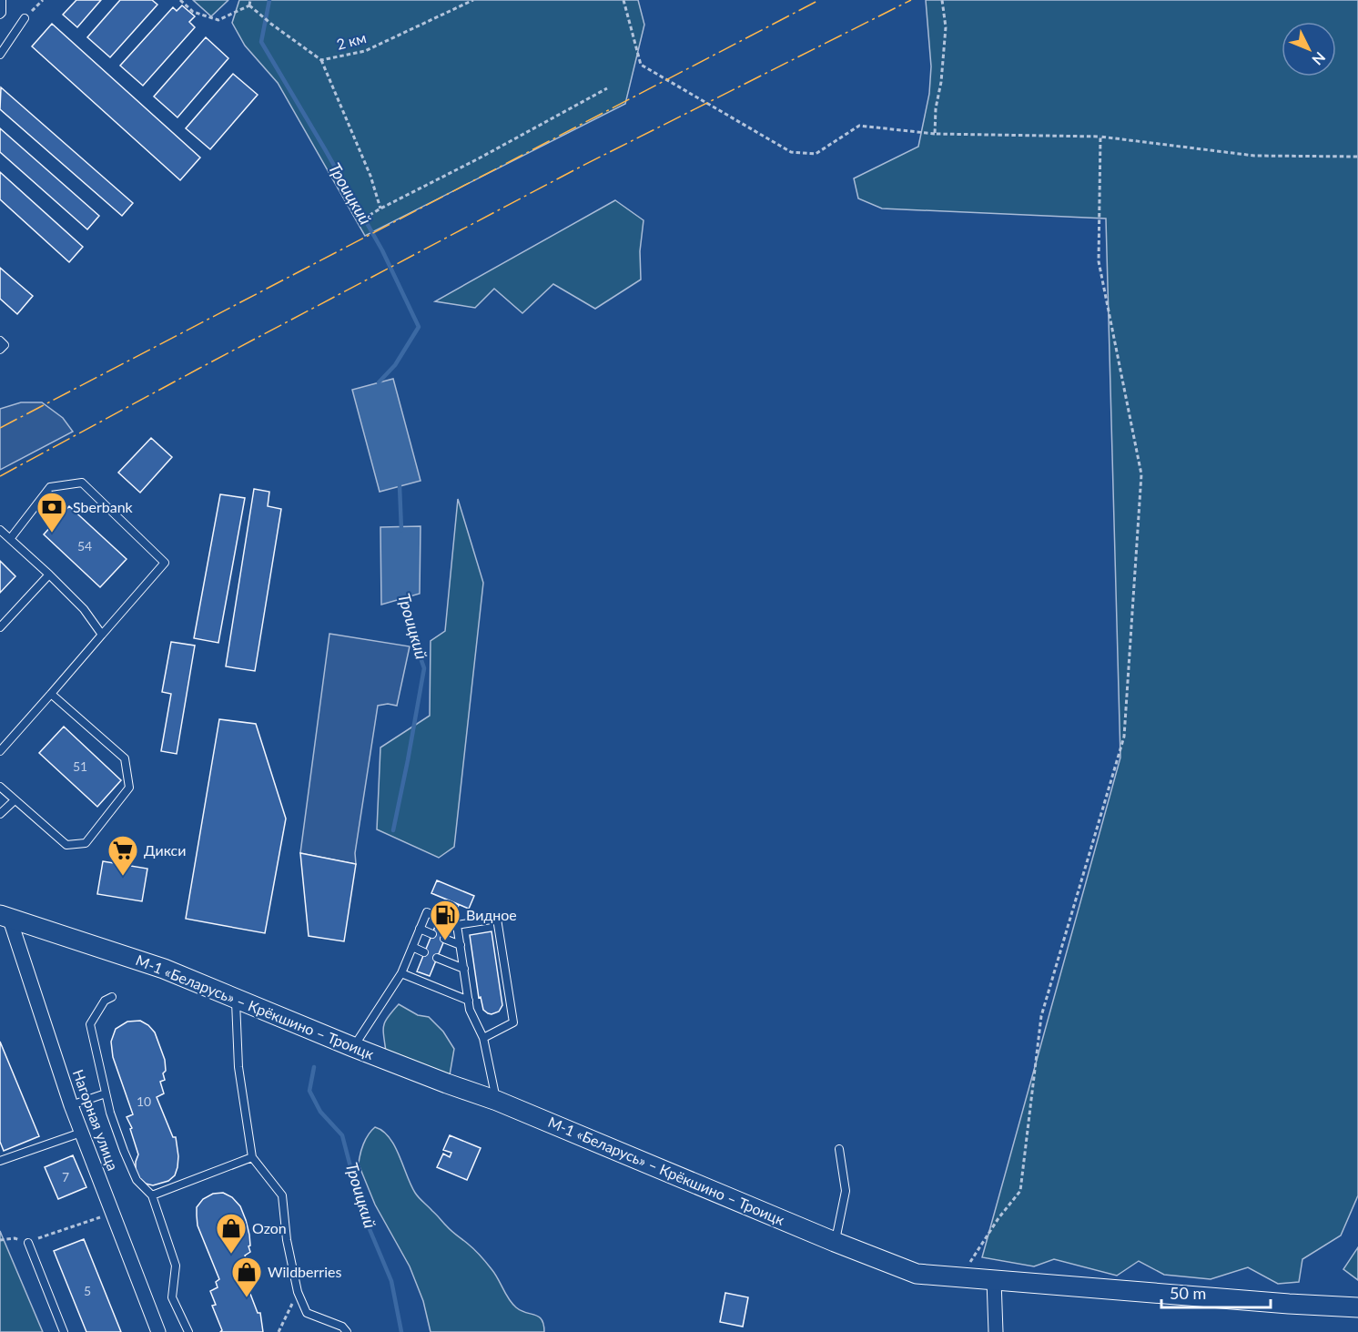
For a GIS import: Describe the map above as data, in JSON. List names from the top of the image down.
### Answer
{
  "streets": {
    "main road": ["М-1 «Беларусь» – Крёкшино – Троицк"],
    "street": ["Нагорная улица"],
    "path": ["2 км"]
  },
  "crossings": [
    ["М-1 «Беларусь» – Крёкшино – Троицк", "Нагорная улица"]
  ],
  "water": ["Троицкий"],
  "places": {
    "bank": ["Sberbank"],
    "supermarket": ["Дикси"],
    "fuel station": ["Видное"],
    "shop": ["Ozon", "Wildberries"]
  },
  "house_numbers": [
    "54",
    "51",
    "10",
    "7",
    "5"
  ],
  "scale_bar": "50 m",
  "north": "bottom right"
}
